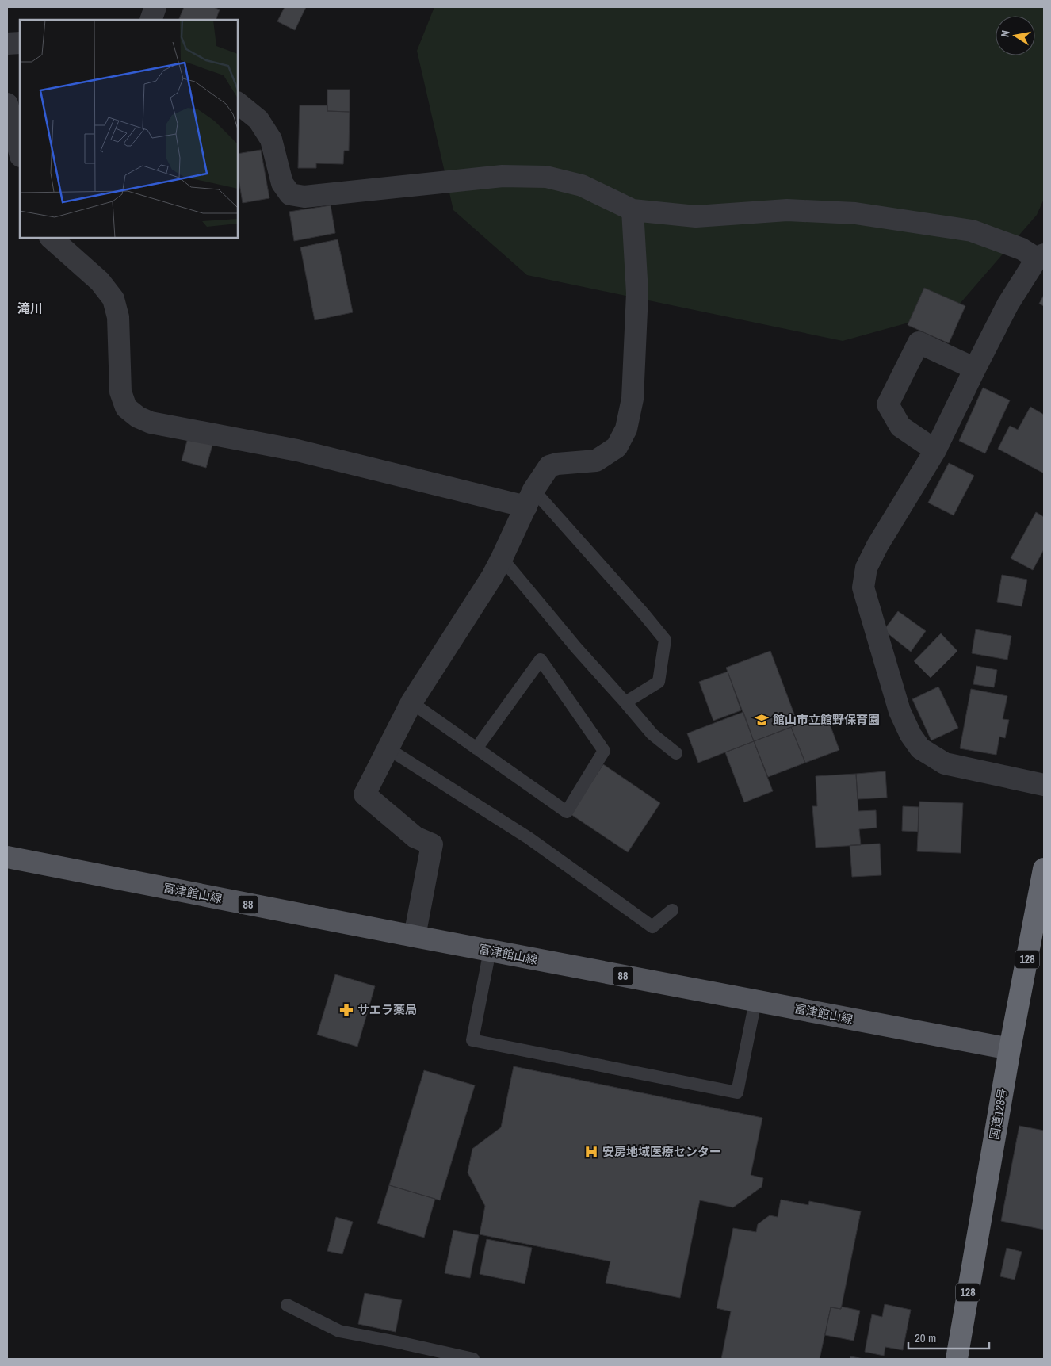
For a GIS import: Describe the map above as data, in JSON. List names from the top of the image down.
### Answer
{
  "streets": {
    "highway": ["128", "国道128号"],
    "main road": ["富津館山線", "88"]
  },
  "crossings": [
    ["富津館山線", "国道128号"]
  ],
  "districts": ["滝川"],
  "places": {
    "school or university": ["館山市立館野保育園"],
    "pharmacy": ["サエラ薬局"],
    "hospital": ["安房地域医療センター"]
  },
  "scale_bar": "20 m",
  "north": "left"
}
